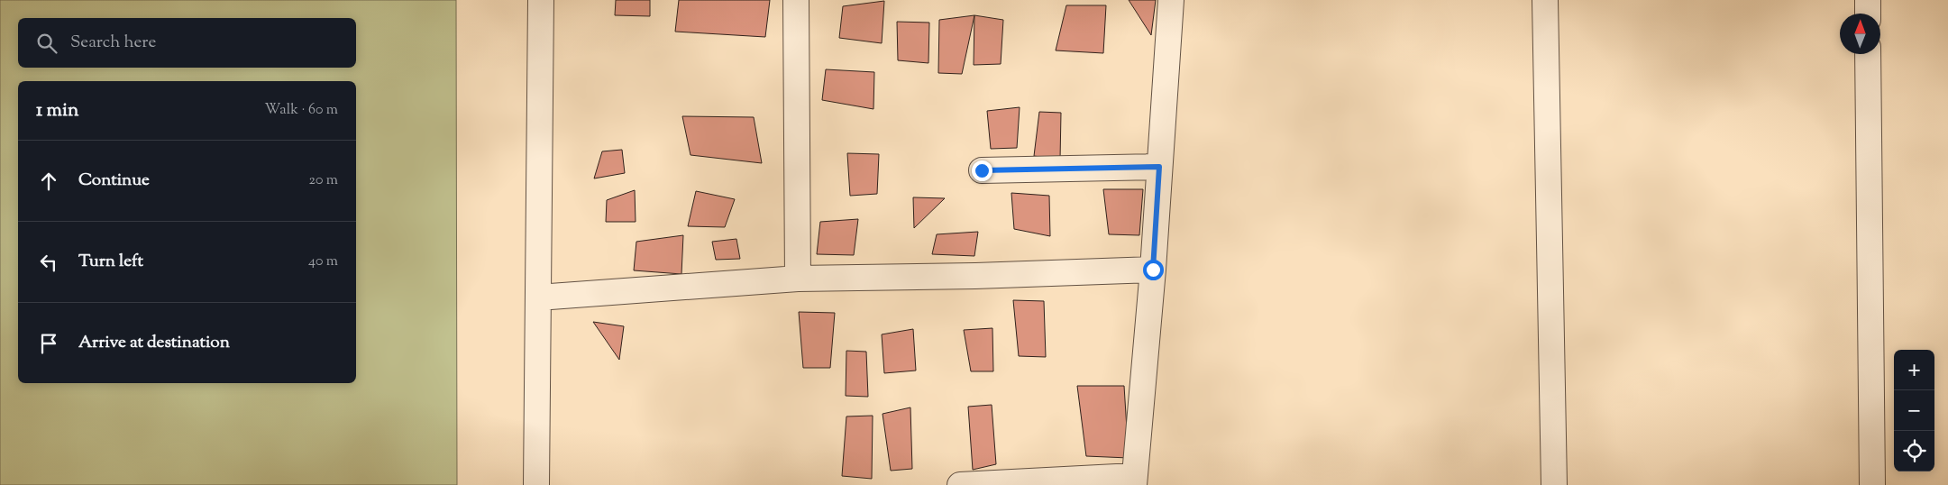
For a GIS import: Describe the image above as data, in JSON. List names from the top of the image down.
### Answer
{
  "north": "top",
  "page": {
    "search": "Search here",
    "heading": ["1 min", "Walk · 60 m"],
    "list": [
      ["Continue", "20 m"],
      ["Turn left", "40 m"],
      "Arrive at destination"
    ],
    "map_buttons": ["+", "−"]
  }
}
